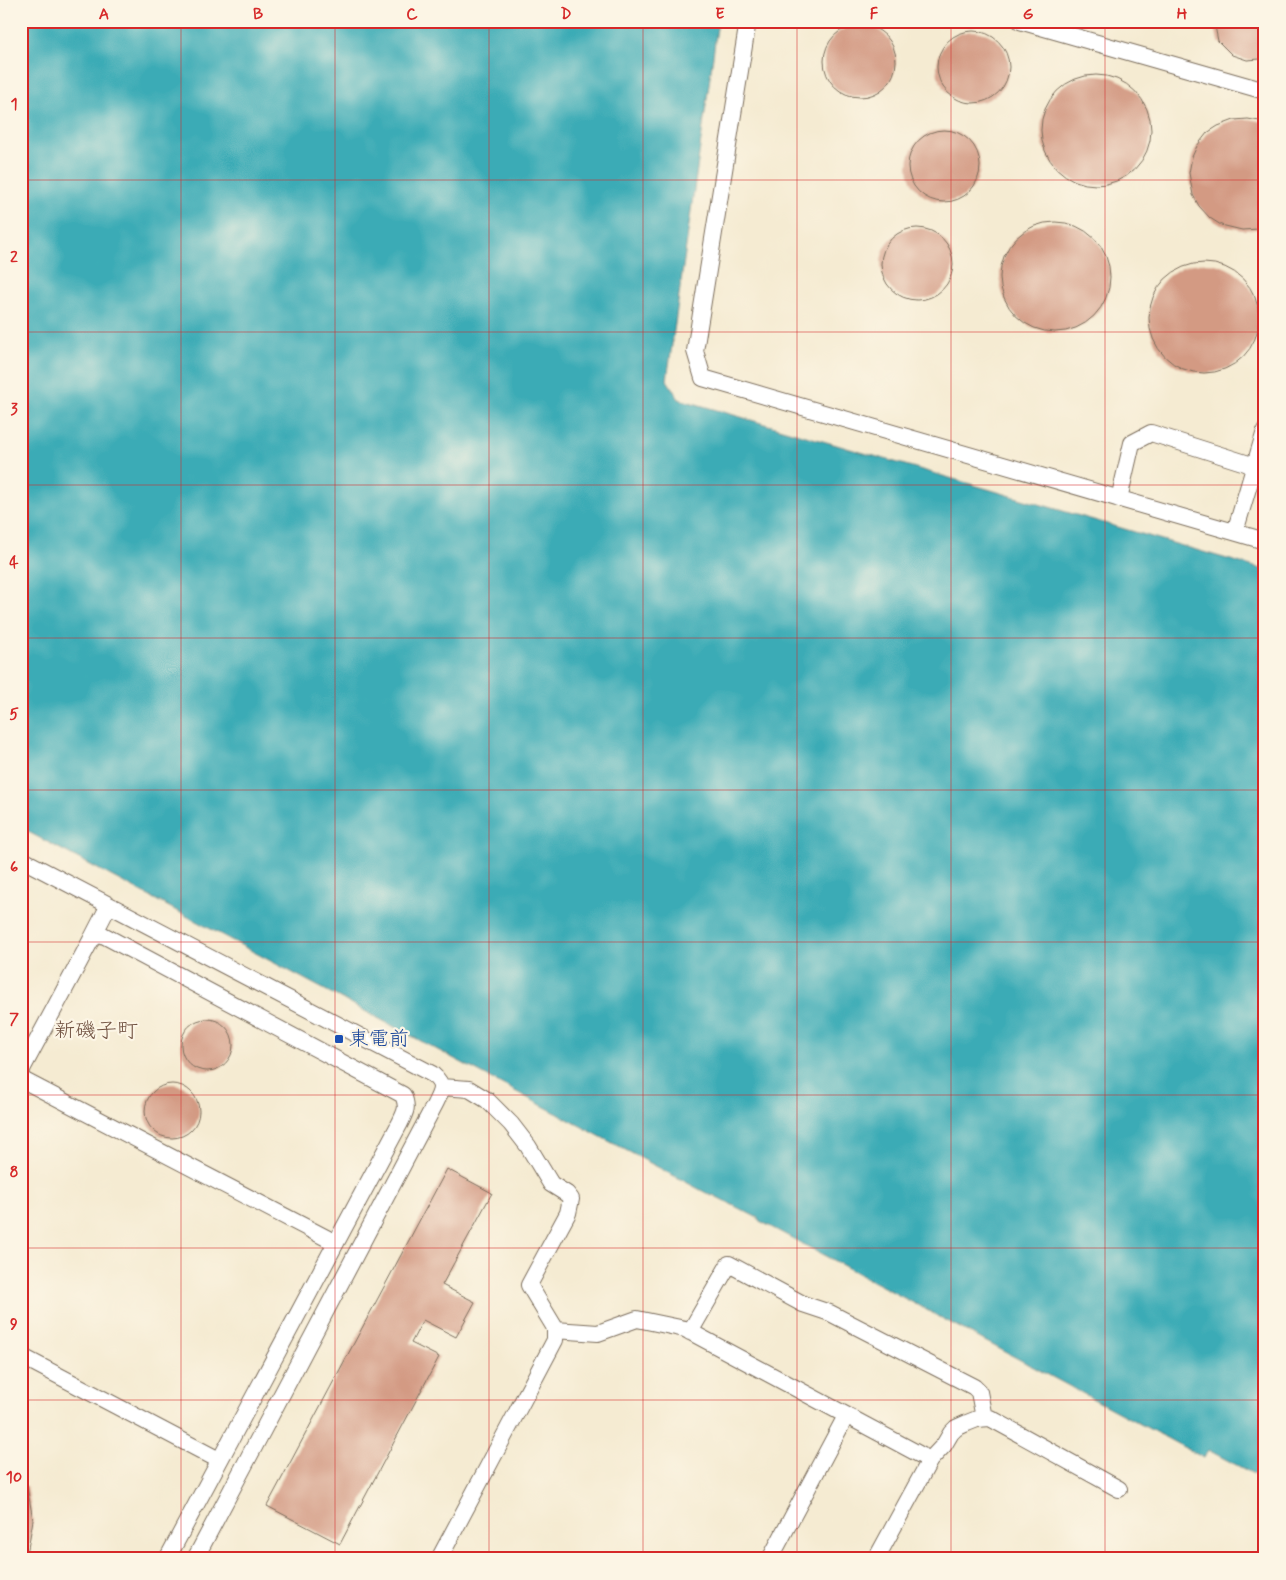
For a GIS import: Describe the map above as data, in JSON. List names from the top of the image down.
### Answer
{
  "districts": ["新磯子町"],
  "places": {
    "transit": ["東電前"]
  },
  "grid": {
    "columns": [
      "A",
      "B",
      "C",
      "D",
      "E",
      "F",
      "G",
      "H"
    ],
    "rows": [
      "1",
      "2",
      "3",
      "4",
      "5",
      "6",
      "7",
      "8",
      "9",
      "10"
    ]
  }
}
